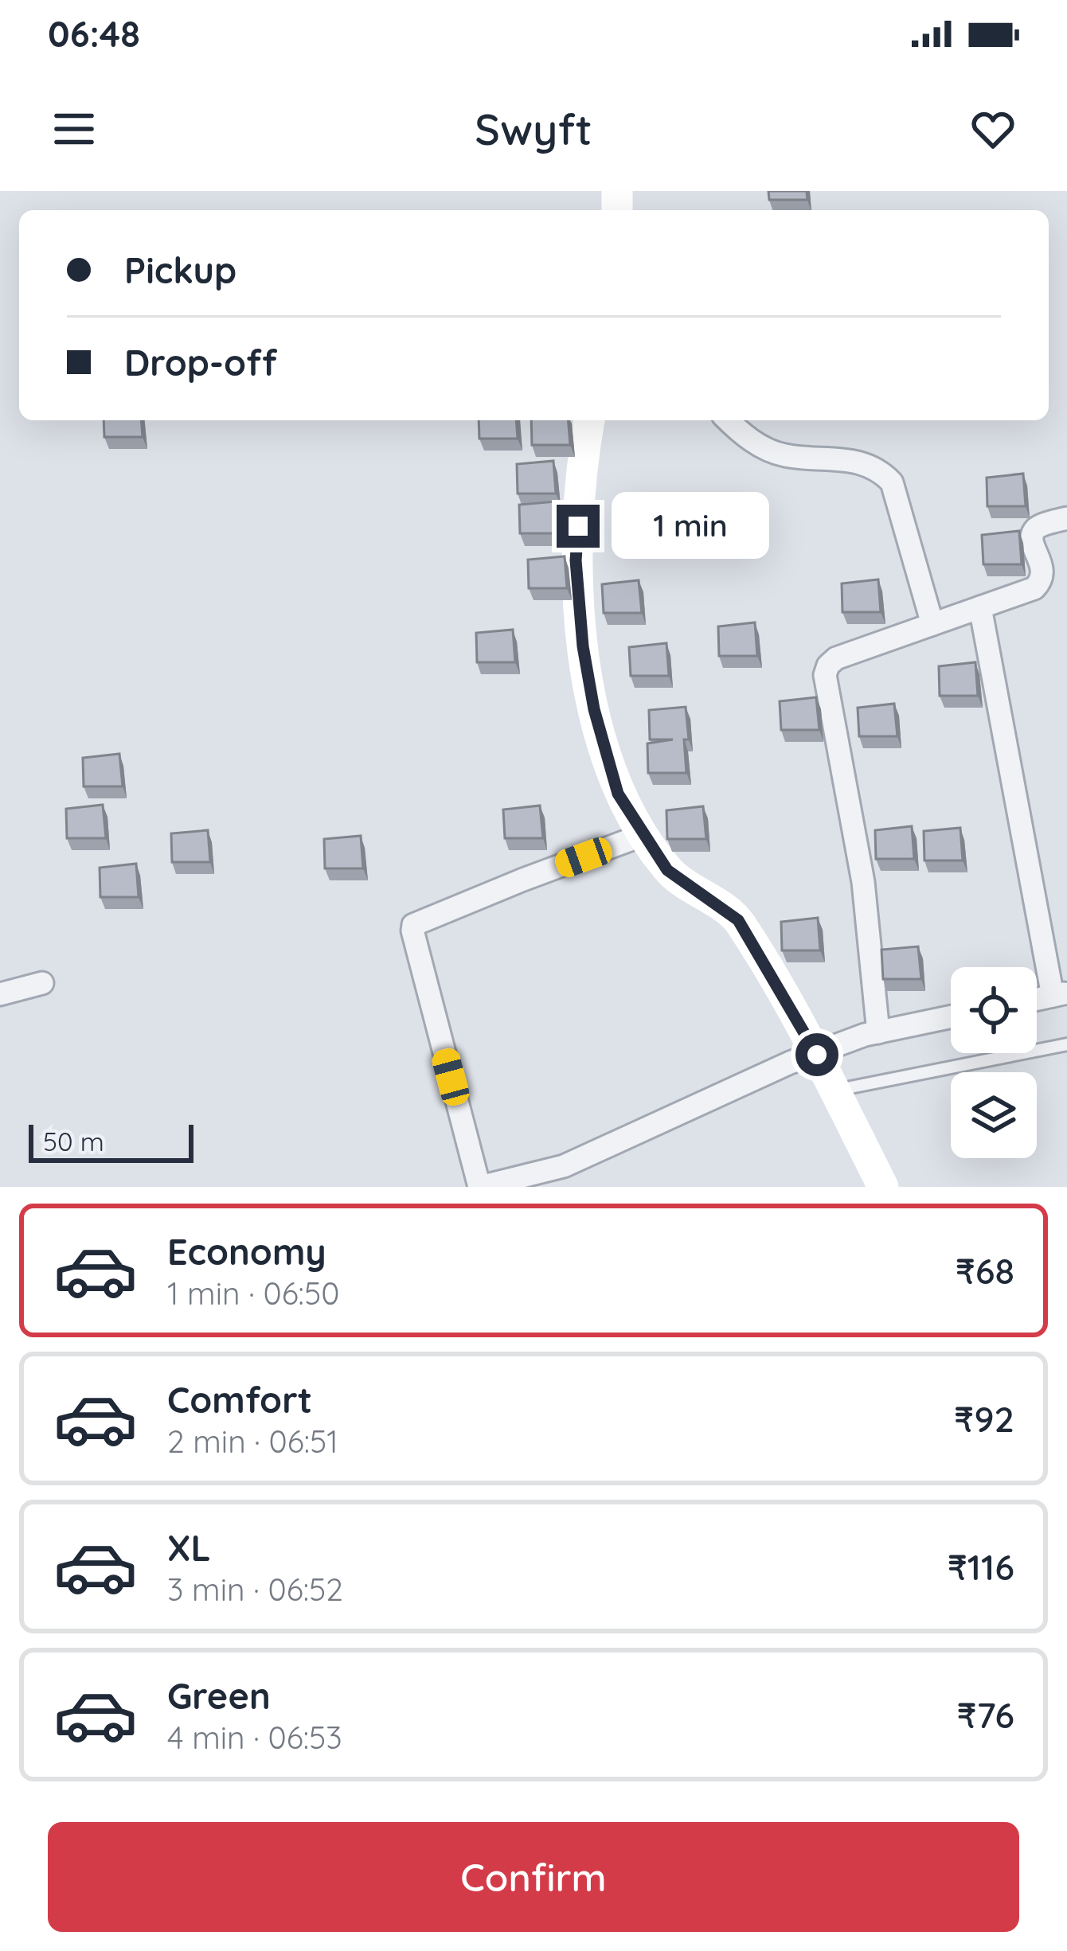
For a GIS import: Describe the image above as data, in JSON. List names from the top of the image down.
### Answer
{
  "scale_bar": "50 m",
  "page": {
    "status": "06:48",
    "header": "Swyft",
    "banner": ["Pickup", "Drop-off"],
    "bubble": "1 min",
    "scale": "50 m",
    "list": [
      {
        "name": "Economy",
        "note": "1 min · 06:50",
        "value": "₹68"
      },
      {
        "name": "Comfort",
        "note": "2 min · 06:51",
        "value": "₹92"
      },
      {
        "name": "XL",
        "note": "3 min · 06:52",
        "value": "₹116"
      },
      {
        "name": "Green",
        "note": "4 min · 06:53",
        "value": "₹76"
      }
    ],
    "buttons": "Confirm"
  }
}
